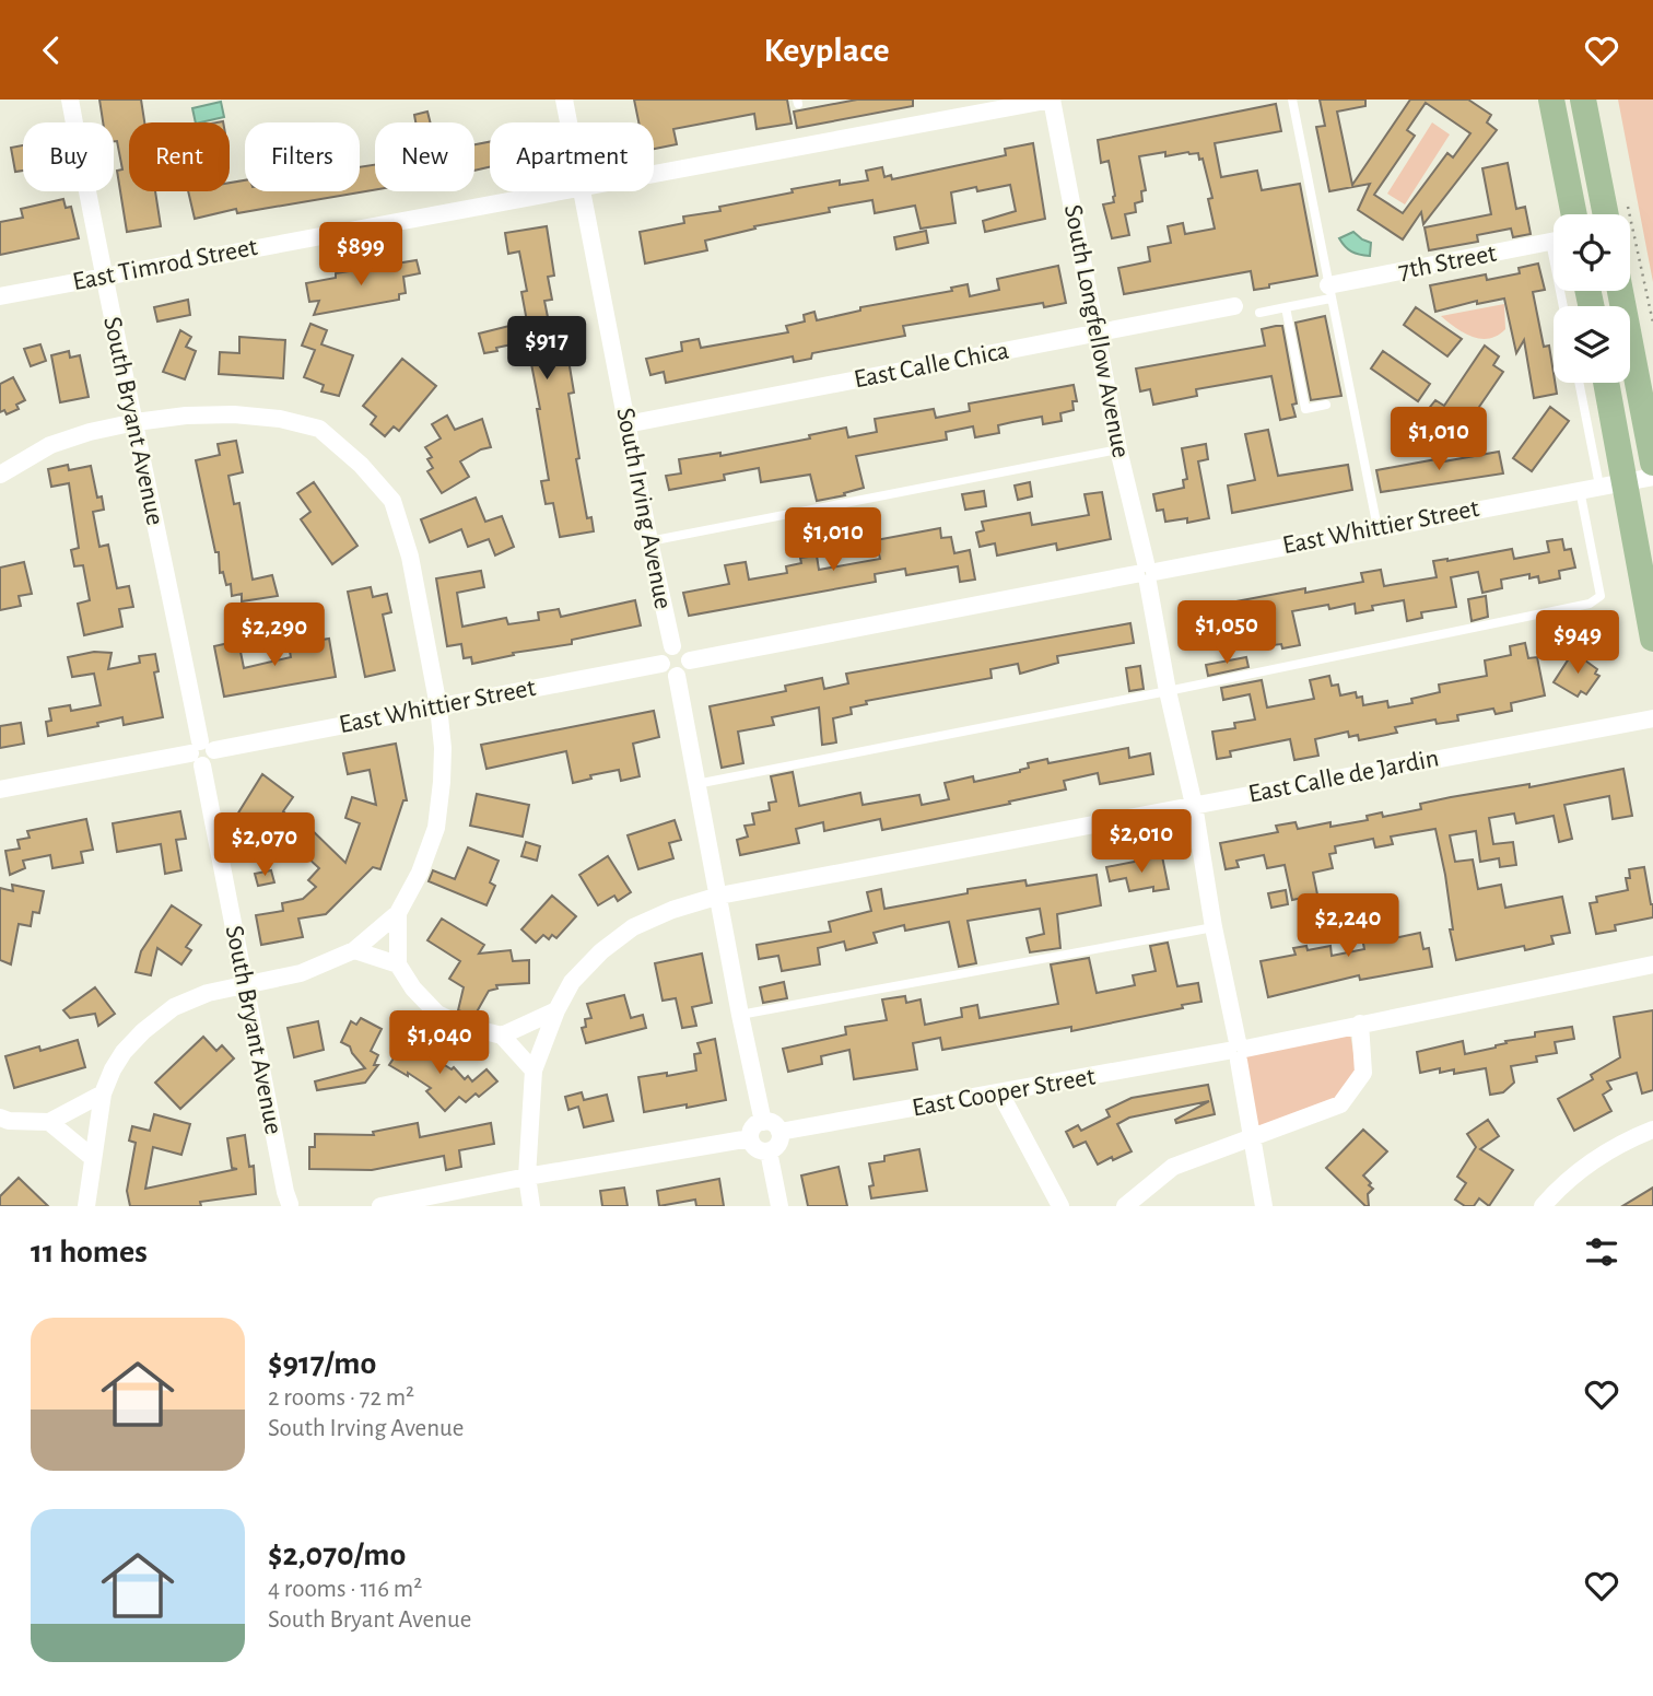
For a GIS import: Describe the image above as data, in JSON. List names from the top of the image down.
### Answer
{
  "streets": {
    "street": [
      "7th Street",
      "East Timrod Street",
      "South Longfellow Avenue",
      "East Calle Chica",
      "South Bryant Avenue",
      "South Irving Avenue",
      "East Whittier Street",
      "East Calle de Jardin",
      "East Cooper Street"
    ]
  },
  "crossings": [
    ["East Timrod Street", "South Longfellow Avenue"],
    ["East Timrod Street", "South Bryant Avenue"],
    ["South Longfellow Avenue", "East Calle Chica"],
    ["South Longfellow Avenue", "East Whittier Street"],
    ["South Longfellow Avenue", "East Calle de Jardin"],
    ["South Longfellow Avenue", "East Cooper Street"],
    ["East Calle Chica", "South Irving Avenue"],
    ["South Bryant Avenue", "East Whittier Street"],
    ["South Irving Avenue", "East Whittier Street"]
  ],
  "page": {
    "header": "Keyplace",
    "chip": [
      "Buy",
      "Rent",
      "Filters",
      "New",
      "Apartment"
    ],
    "price": [
      "$899",
      "$917",
      "$1,010",
      "$1,010",
      "$1,050",
      "$2,290",
      "$949",
      "$2,010",
      "$2,070",
      "$2,240",
      "$1,040"
    ],
    "heading": "11 homes",
    "list": [
      {
        "name": "$917/mo",
        "note": "2 rooms · 72 m² · South Irving Avenue"
      },
      {
        "name": "$2,070/mo",
        "note": "4 rooms · 116 m² · South Bryant Avenue"
      }
    ]
  }
}
